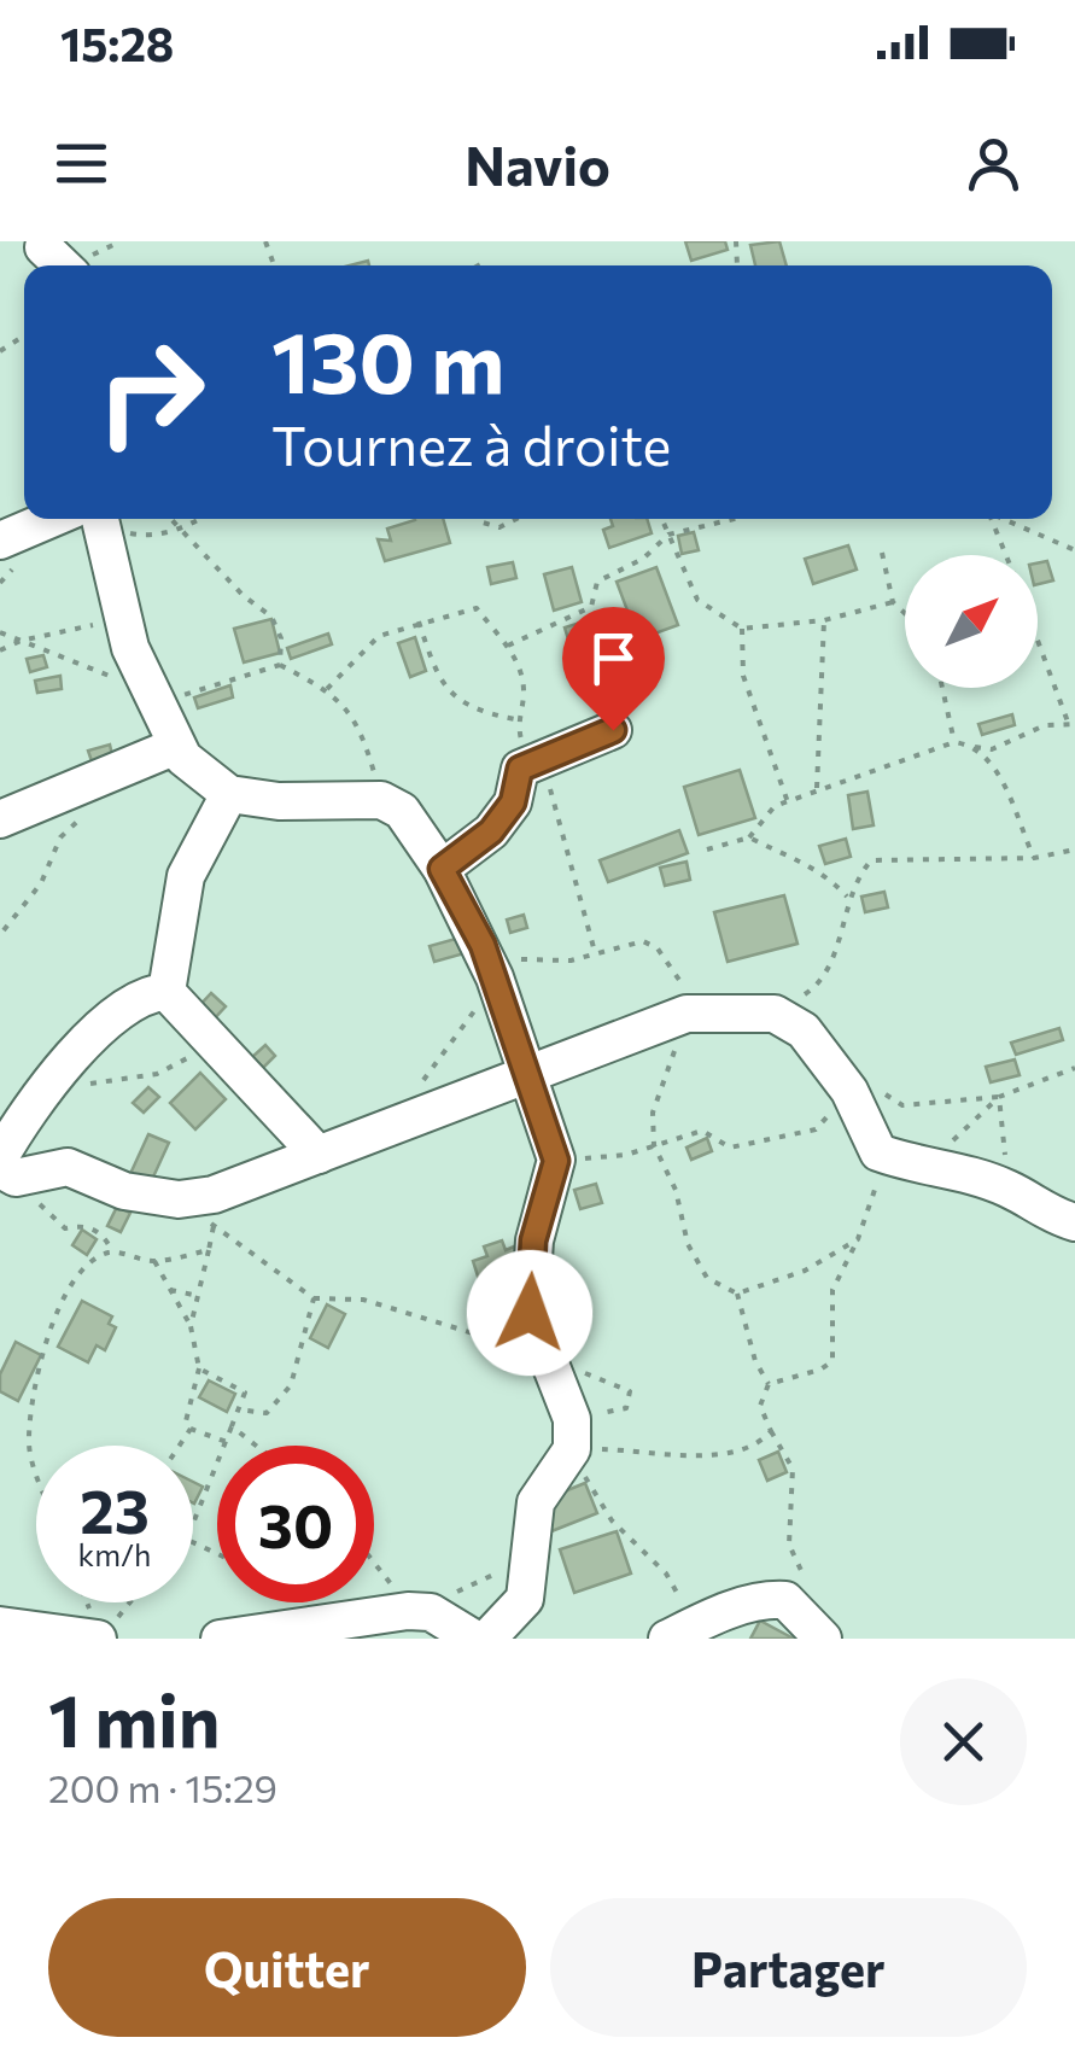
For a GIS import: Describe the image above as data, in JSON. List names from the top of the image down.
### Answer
{
  "north": "top right",
  "page": {
    "status": "15:28",
    "header": "Navio",
    "turn": ["130 m", "Tournez à droite"],
    "speed": "23 km/h",
    "limit": "30",
    "heading": ["1 min", "200 m · 15:29"],
    "buttons": ["Quitter", "Partager"]
  }
}
